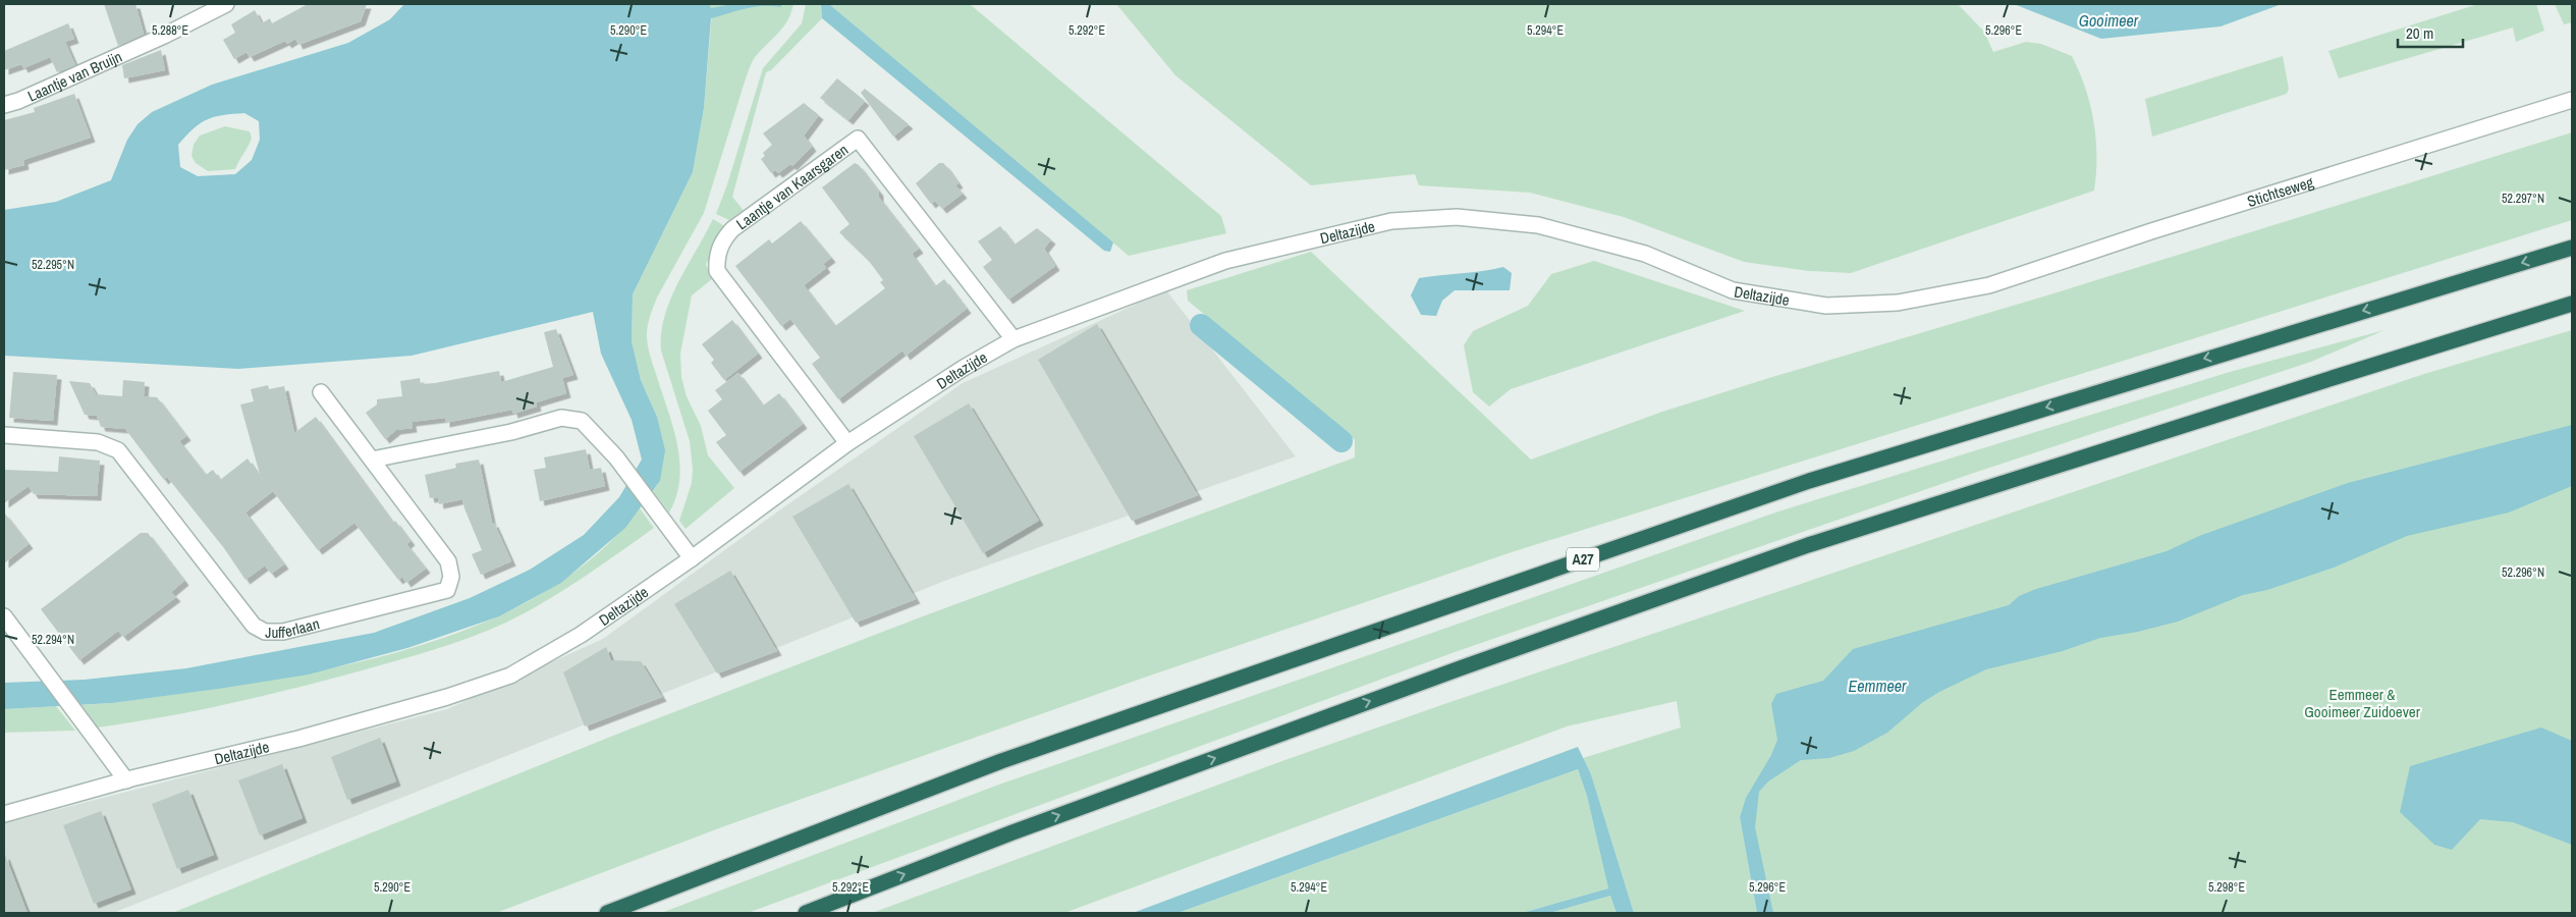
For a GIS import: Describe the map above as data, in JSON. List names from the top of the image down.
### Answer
{
  "streets": {
    "highway": ["A27"],
    "street": [
      "Laantje van Bruijn",
      "Laantje van Kaarsgaren",
      "Stichtseweg",
      "Deltazijde",
      "Jufferlaan"
    ]
  },
  "crossings": [
    ["Laantje van Kaarsgaren", "Deltazijde"],
    ["Stichtseweg", "Deltazijde"]
  ],
  "water": ["Gooimeer", "Eemmeer"],
  "parks": ["Eemmeer & Gooimeer Zuidoever"],
  "scale_bar": "20 m",
  "coordinates": [
    "5.288°E",
    "5.290°E",
    "5.292°E",
    "5.294°E",
    "5.296°E",
    "52.297°N",
    "52.295°N",
    "52.296°N",
    "52.294°N",
    "5.298°E"
  ]
}
